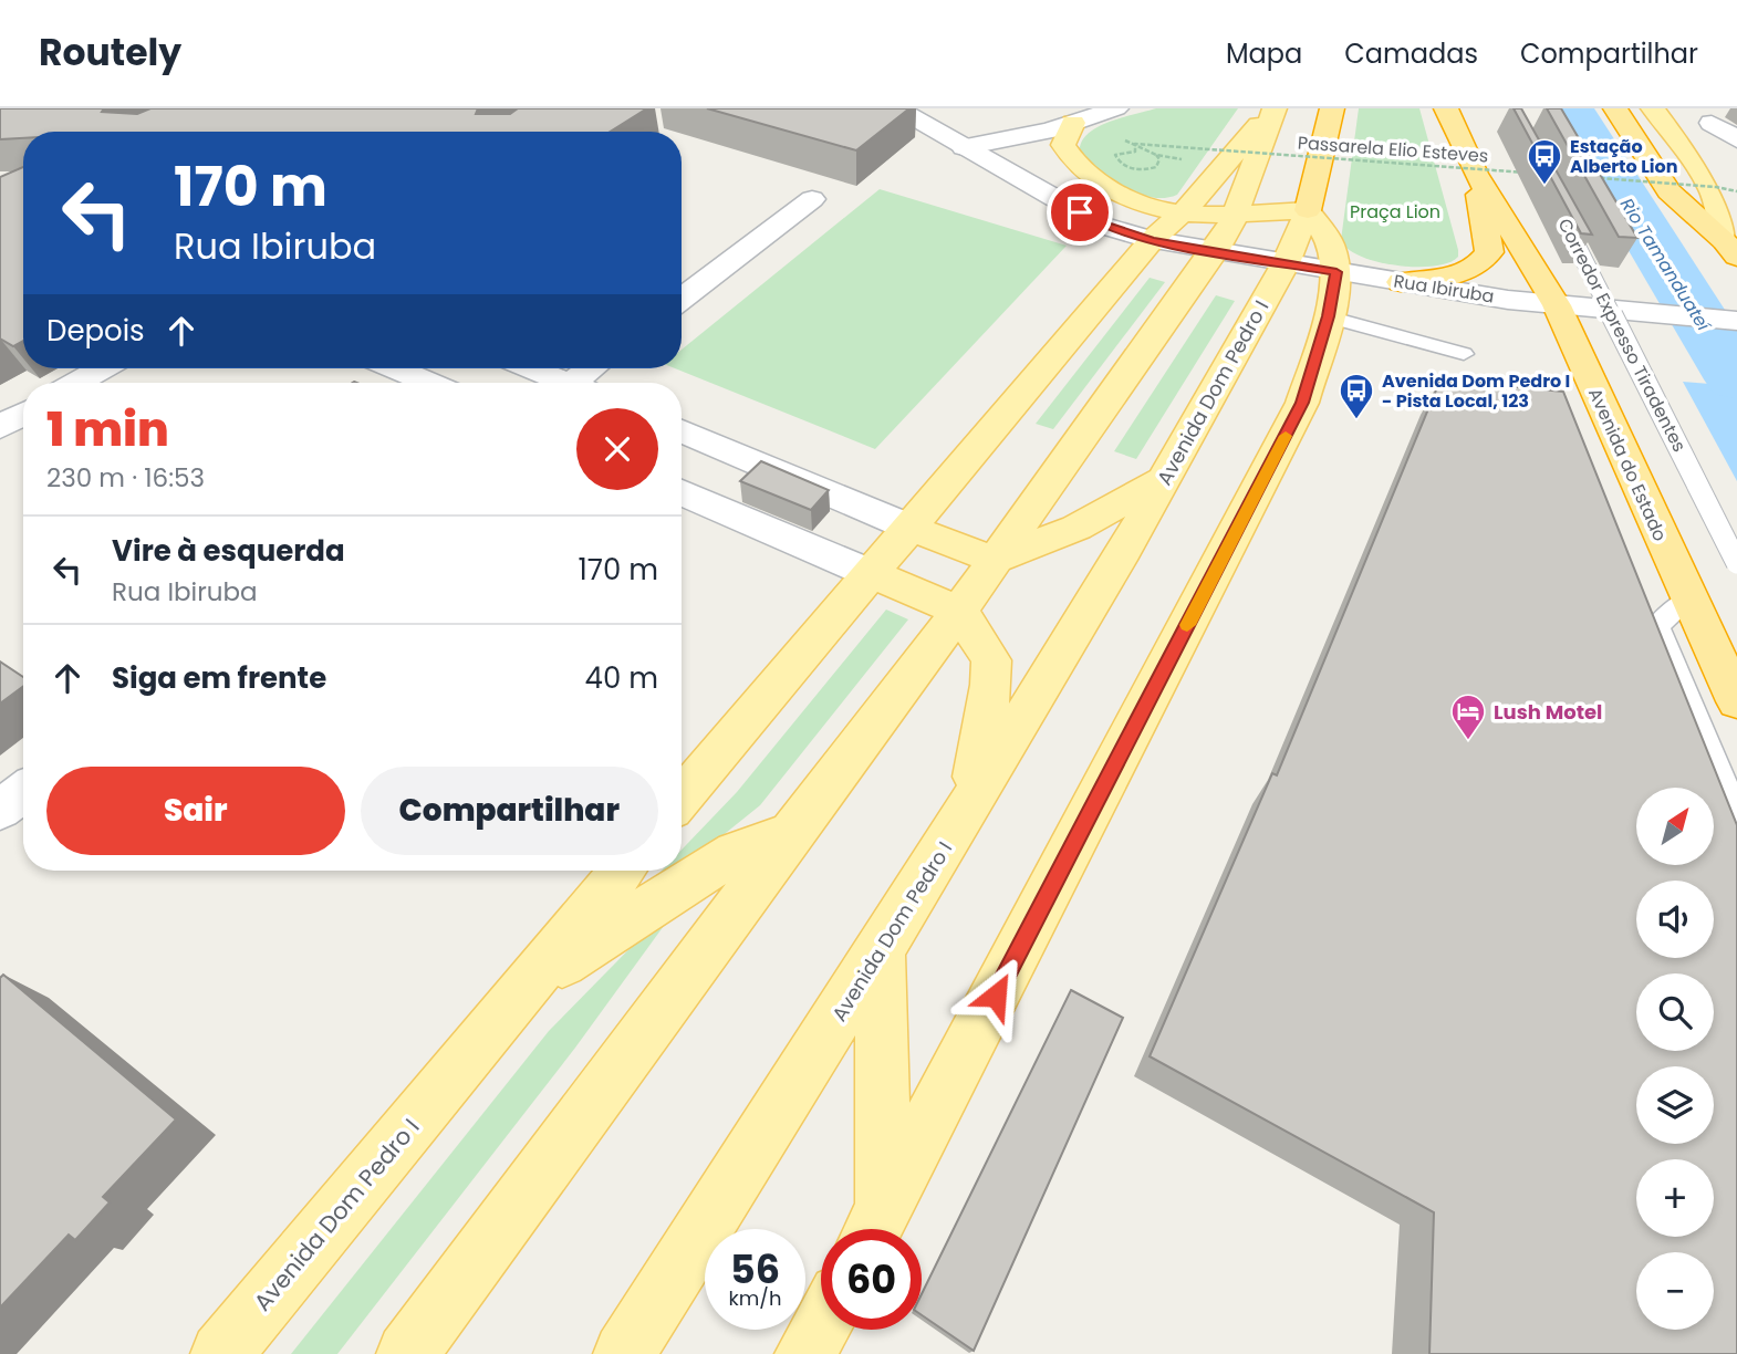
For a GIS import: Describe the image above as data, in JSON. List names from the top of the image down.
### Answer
{
  "streets": {
    "highway": ["Avenida do Estado"],
    "main road": ["Avenida Dom Pedro I"],
    "street": ["Rua Ibiruba"],
    "lane": ["Corredor Expresso Tiradentes"],
    "path": ["Passarela Elio Esteves"]
  },
  "crossings": [
    ["Rua Ibiruba", "Avenida Dom Pedro I"],
    ["Rua Ibiruba", "Avenida do Estado"]
  ],
  "water": ["Rio Tamanduateí"],
  "parks": ["Praça Lion"],
  "places": {
    "bus stop": ["Estação Alberto Lion", "Avenida Dom Pedro I - Pista Local, 123"],
    "hotel": ["Lush Motel"]
  },
  "north": "top right",
  "page": {
    "header": "Routely",
    "nav": ["Mapa", "Camadas", "Compartilhar"],
    "turn": ["170 m", "Rua Ibiruba"],
    "then": "Depois",
    "heading": ["1 min", "230 m · 16:53"],
    "list": [
      {
        "name": "Vire à esquerda",
        "note": "Rua Ibiruba",
        "value": "170 m"
      },
      {
        "name": "Siga em frente",
        "value": "40 m"
      }
    ],
    "buttons": ["Sair", "Compartilhar"],
    "map_buttons": ["+", "−"],
    "speed": "56 km/h",
    "limit": "60"
  }
}
